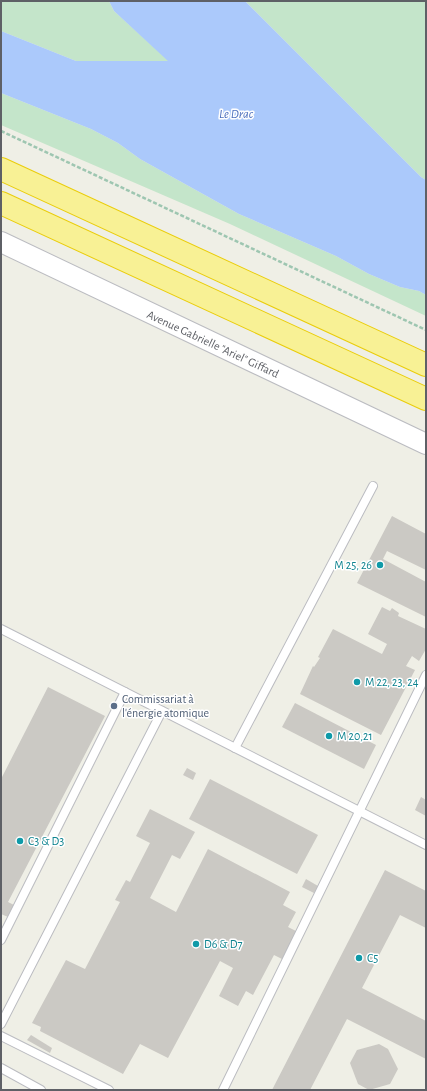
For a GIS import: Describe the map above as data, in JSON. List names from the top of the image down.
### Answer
{
  "streets": {
    "street": ["Avenue Gabrielle \"Ariel\" Giffard"]
  },
  "water": ["Le Drac"],
  "places": [
    "M 25, 26",
    "M 22, 23, 24",
    "Commissariat à l'énergie atomique",
    "M 20,21",
    "C3 & D3",
    "D6 & D7",
    "C5"
  ]
}
